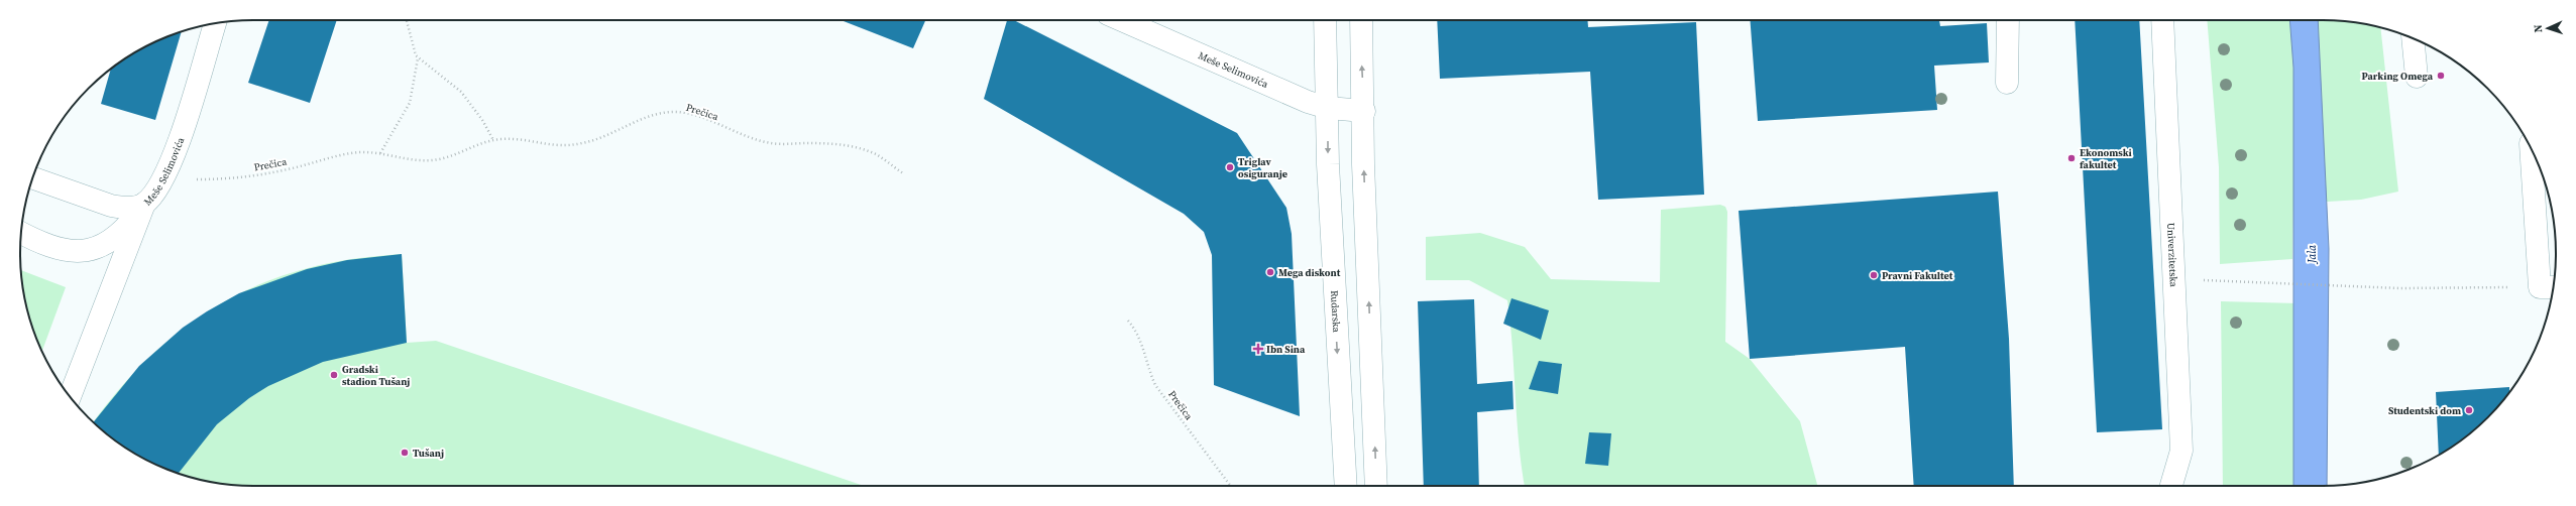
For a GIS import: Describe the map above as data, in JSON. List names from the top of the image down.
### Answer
{
  "streets": {
    "main road": ["Meše Selimovića", "Univerzitetska", "Rudarska"],
    "path": ["Prečica"]
  },
  "crossings": [
    ["Meše Selimovića", "Prečica"],
    ["Meše Selimovića", "Rudarska"]
  ],
  "water": ["Jala"],
  "places": {
    "other": [
      "Parking Omega",
      "Ekonomski fakultet",
      "Triglav osiguranje",
      "Mega diskont",
      "Pravni Fakultet",
      "Gradski stadion Tušanj",
      "Studentski dom",
      "Tušanj"
    ],
    "health": ["Ibn Sina"]
  },
  "north": "left"
}
